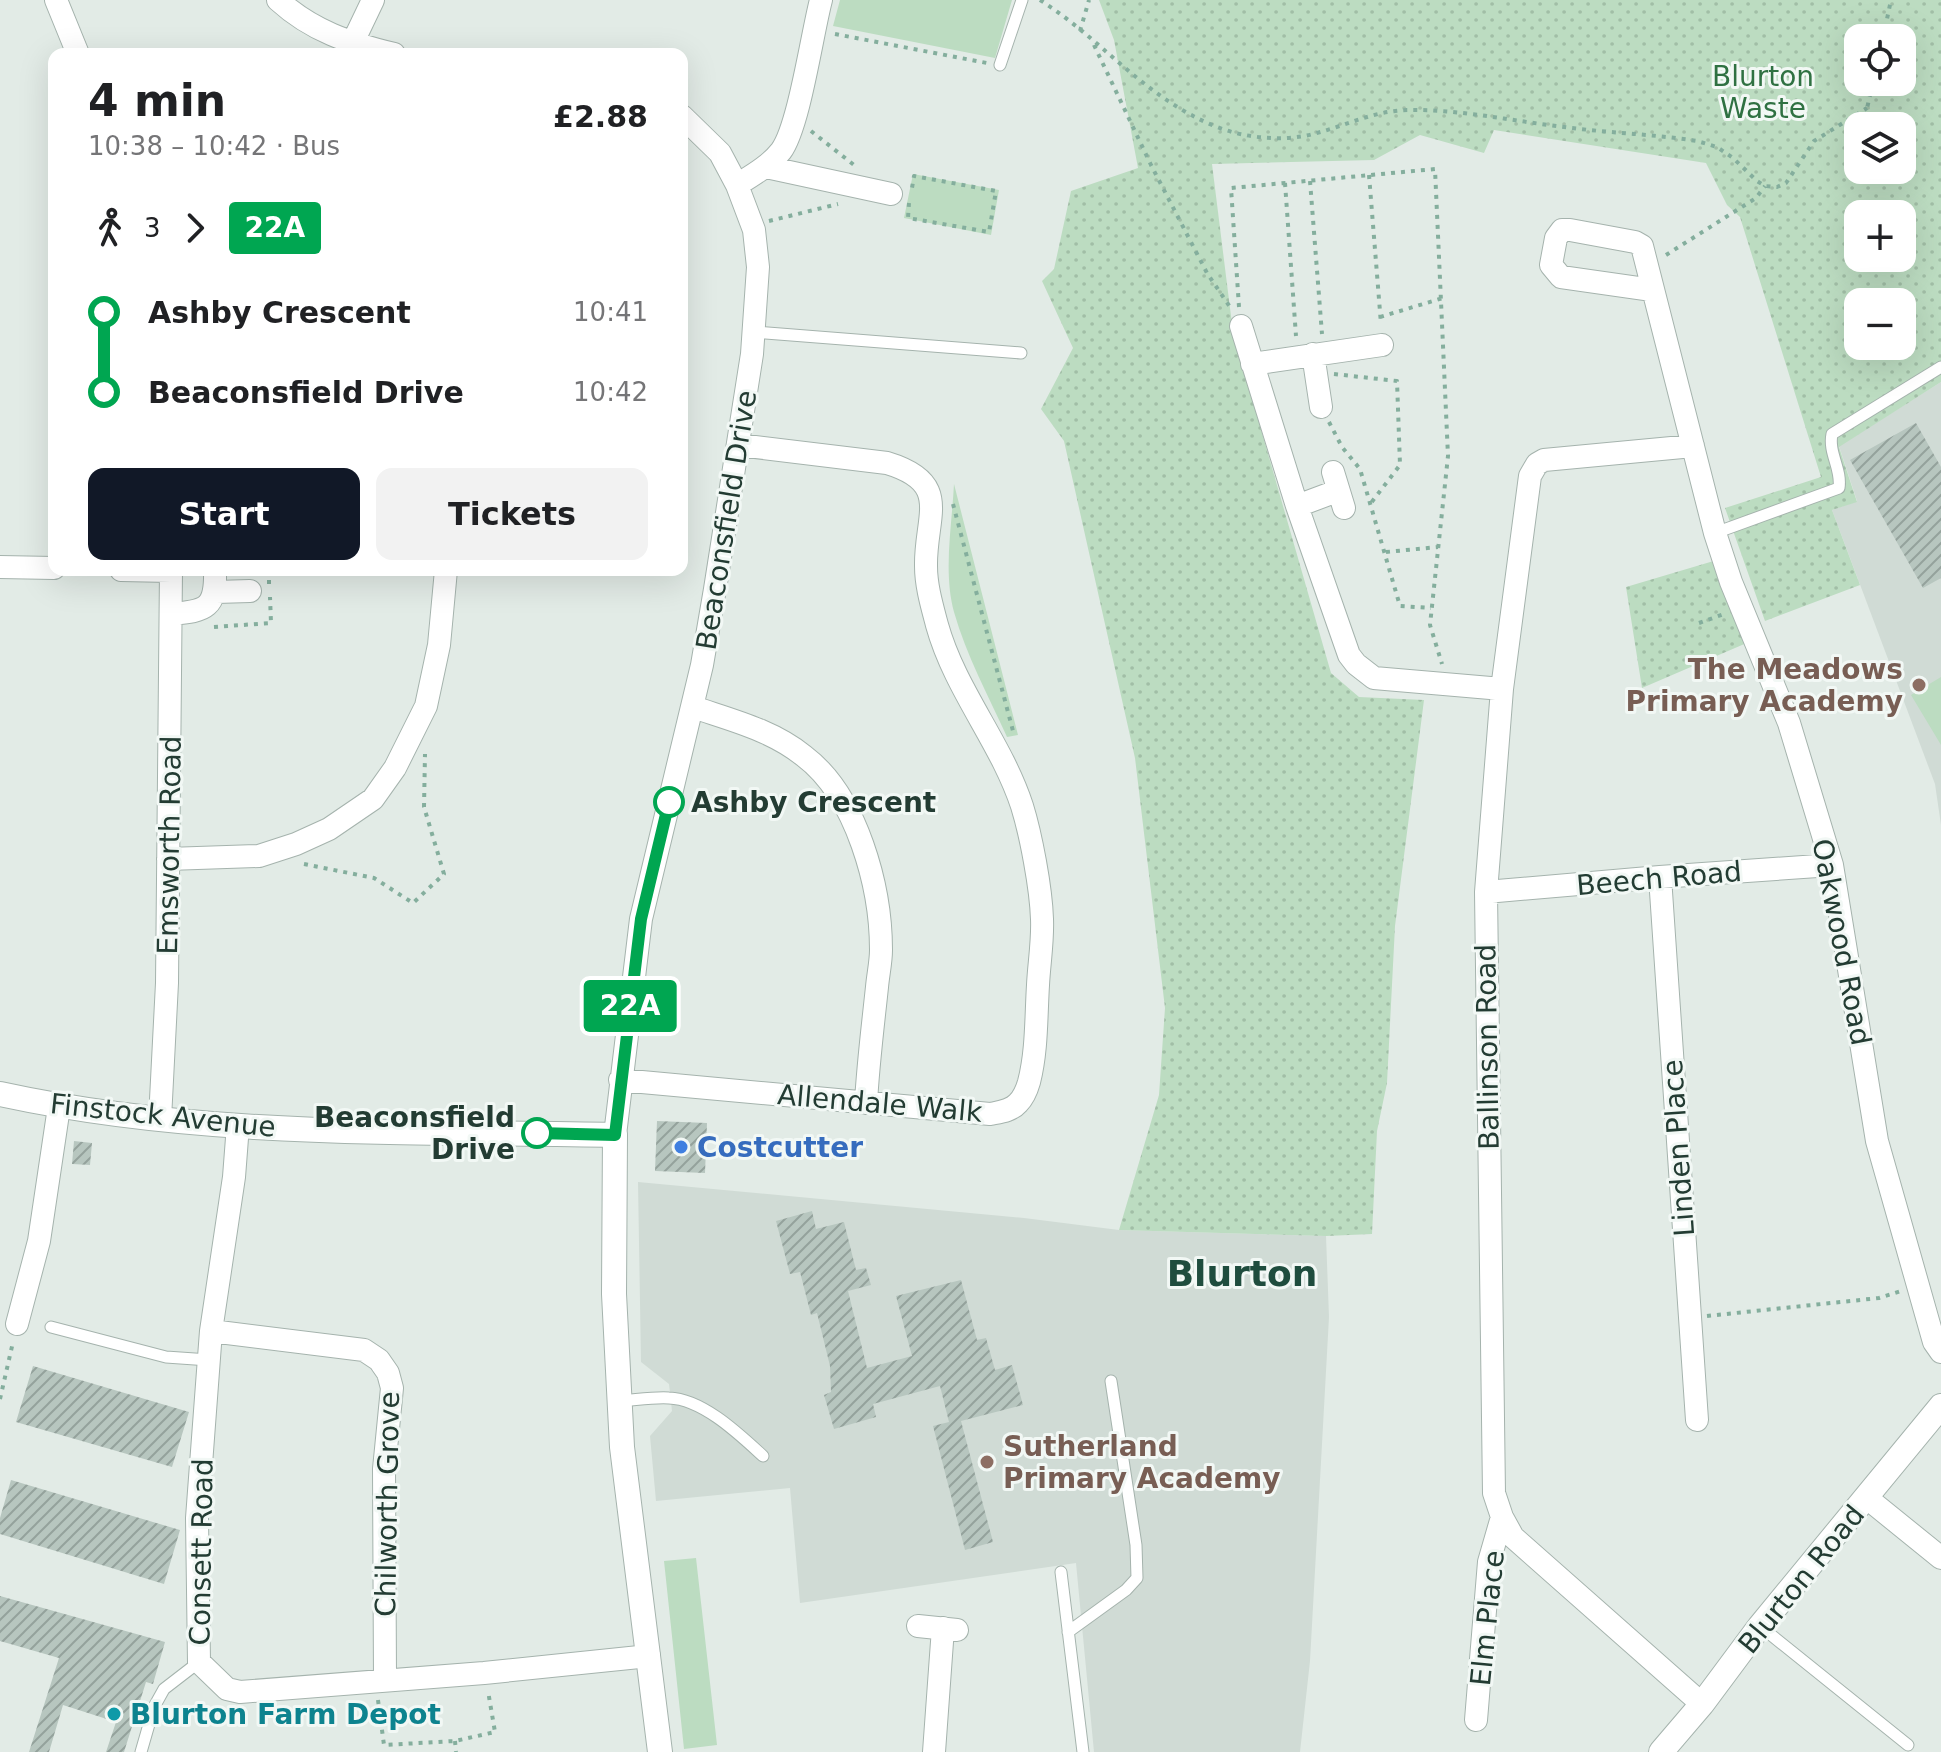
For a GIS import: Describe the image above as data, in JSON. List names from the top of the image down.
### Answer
{
  "streets": {
    "street": [
      "Beaconsfield Drive",
      "Emsworth Road",
      "Beech Road",
      "Oakwood Road",
      "Ballinson Road",
      "Allendale Walk",
      "Finstock Avenue",
      "Linden Place",
      "Chilworth Grove",
      "Consett Road",
      "Blurton Road",
      "Elm Place"
    ]
  },
  "crossings": [
    ["Beaconsfield Drive", "Allendale Walk"],
    ["Beaconsfield Drive", "Finstock Avenue"],
    ["Beaconsfield Drive", "Consett Road"],
    ["Emsworth Road", "Finstock Avenue"],
    ["Beech Road", "Oakwood Road"],
    ["Beech Road", "Ballinson Road"],
    ["Beech Road", "Linden Place"],
    ["Oakwood Road", "Ballinson Road"],
    ["Ballinson Road", "Blurton Road"],
    ["Ballinson Road", "Elm Place"],
    ["Finstock Avenue", "Consett Road"],
    ["Chilworth Grove", "Consett Road"]
  ],
  "districts": ["Blurton"],
  "parks": ["Blurton Waste"],
  "places": [
    "The Meadows Primary Academy",
    "Ashby Crescent",
    "Beaconsfield Drive",
    "Costcutter",
    "Sutherland Primary Academy",
    "Blurton Farm Depot"
  ],
  "lines": ["bus line 22A"],
  "page": {
    "on_map": "22A",
    "map_buttons": ["+", "−"],
    "heading": ["4 min", "10:38 – 10:42 · Bus", "£2.88"],
    "legs": ["3", "22A"],
    "list": [
      {
        "name": "Ashby Crescent",
        "value": "10:41"
      },
      {
        "name": "Beaconsfield Drive",
        "value": "10:42"
      }
    ],
    "buttons": ["Start", "Tickets"]
  }
}
